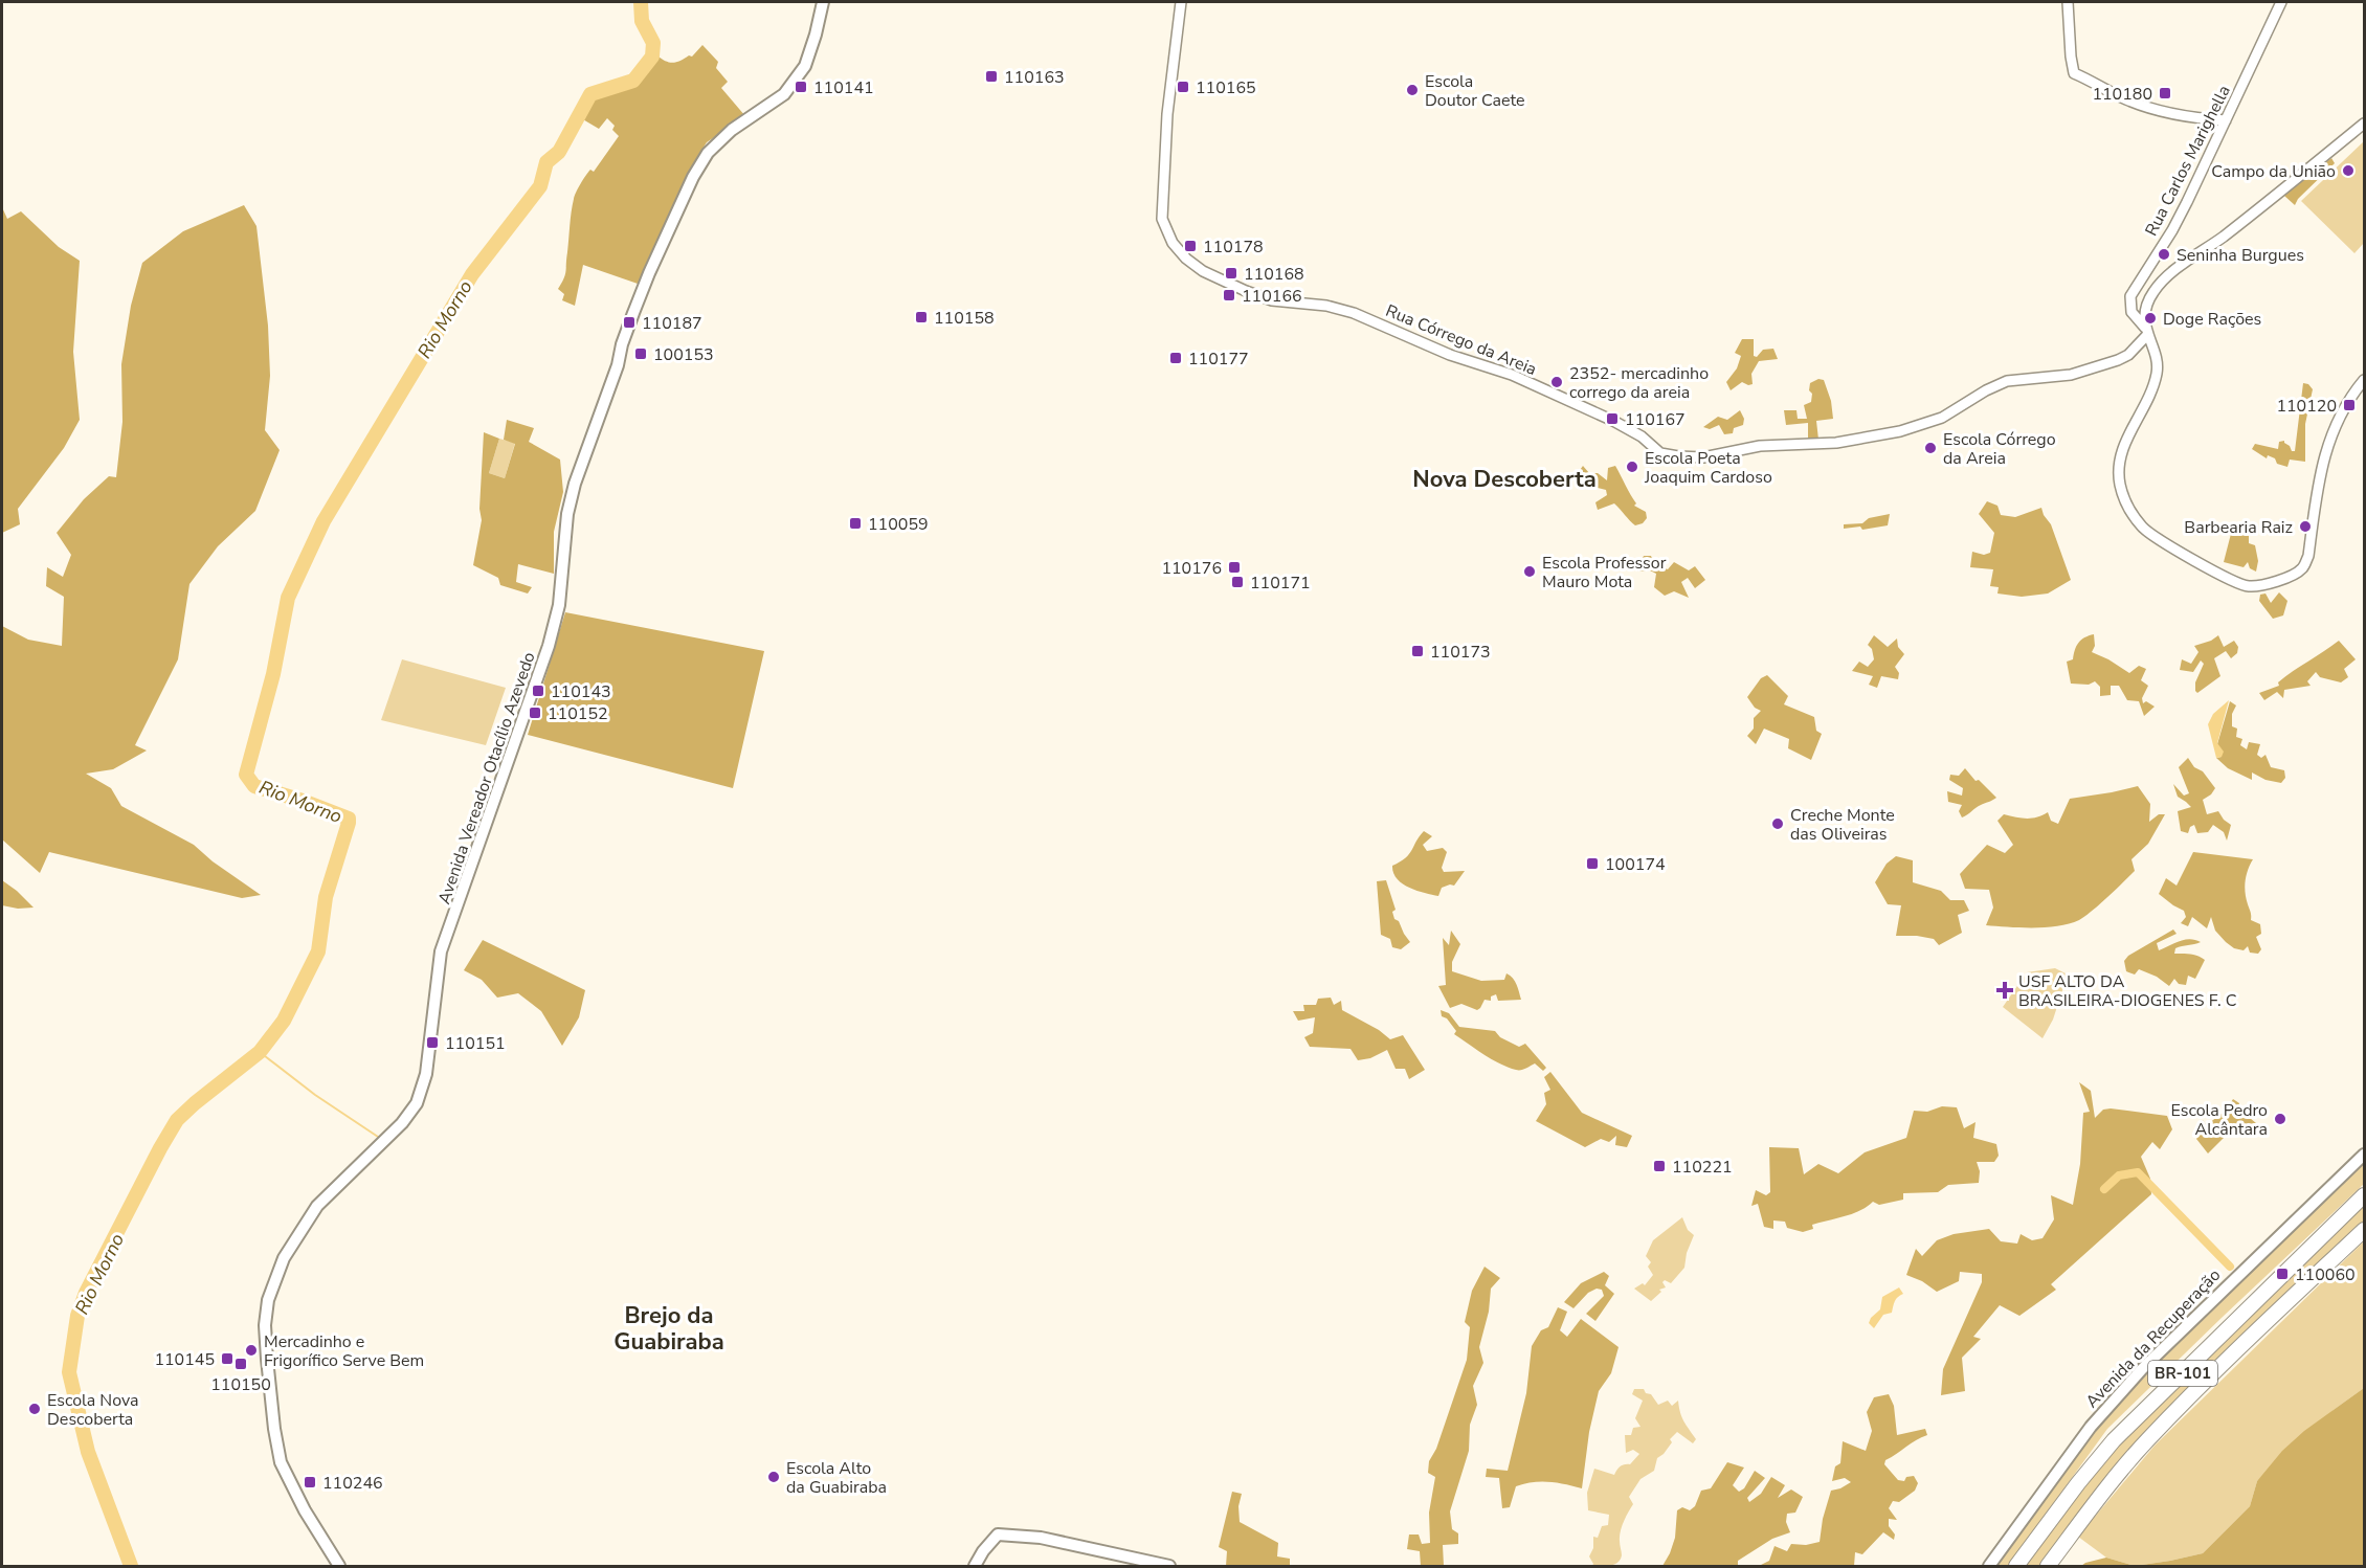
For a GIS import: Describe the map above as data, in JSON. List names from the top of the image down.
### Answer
{
  "streets": {
    "highway": ["BR-101"],
    "main road": ["Avenida Vereador Otacílio Azevedo", "Avenida da Recuperação"],
    "street": ["Rua Carlos Marighella", "Rua Córrego da Areia"]
  },
  "crossings": [
    ["Rua Carlos Marighella", "Rua Córrego da Areia"]
  ],
  "districts": ["Nova Descoberta", "Brejo da Guabiraba"],
  "water": ["Rio Morno"],
  "places": {
    "transit": [
      "110163",
      "110141",
      "110165",
      "110180",
      "110178",
      "110168",
      "110166",
      "110158",
      "110187",
      "100153",
      "110177",
      "110120",
      "110167",
      "110059",
      "110176",
      "110171",
      "110173",
      "110143",
      "110152",
      "100174",
      "110151",
      "110221",
      "110060",
      "110145",
      "110150",
      "110246"
    ],
    "other": [
      "Escola Doutor Caete",
      "Campo da União",
      "Seninha Burgues",
      "Doge Rações",
      "2352- mercadinho corrego da areia",
      "Escola Córrego da Areia",
      "Escola Poeta Joaquim Cardoso",
      "Barbearia Raiz",
      "Escola Professor Mauro Mota",
      "Creche Monte das Oliveiras",
      "Escola Pedro Alcântara",
      "Mercadinho e Frigorífico Serve Bem",
      "Escola Nova Descoberta",
      "Escola Alto da Guabiraba"
    ],
    "health": ["USF ALTO DA BRASILEIRA-DIOGENES F. C"]
  }
}
